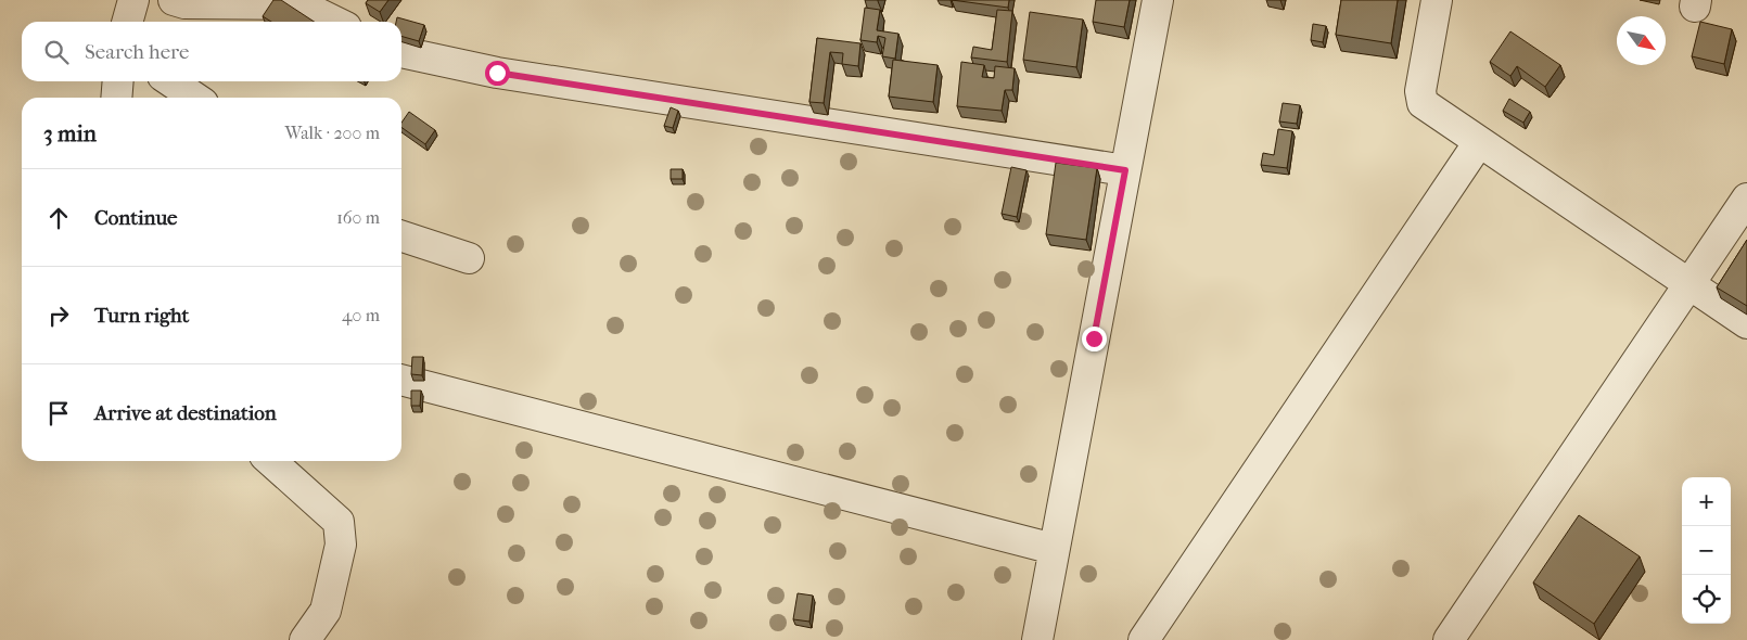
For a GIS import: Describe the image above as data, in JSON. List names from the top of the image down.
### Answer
{
  "north": "bottom right",
  "page": {
    "search": "Search here",
    "heading": ["3 min", "Walk · 200 m"],
    "list": [
      ["Continue", "160 m"],
      ["Turn right", "40 m"],
      "Arrive at destination"
    ],
    "map_buttons": ["+", "−"]
  }
}
